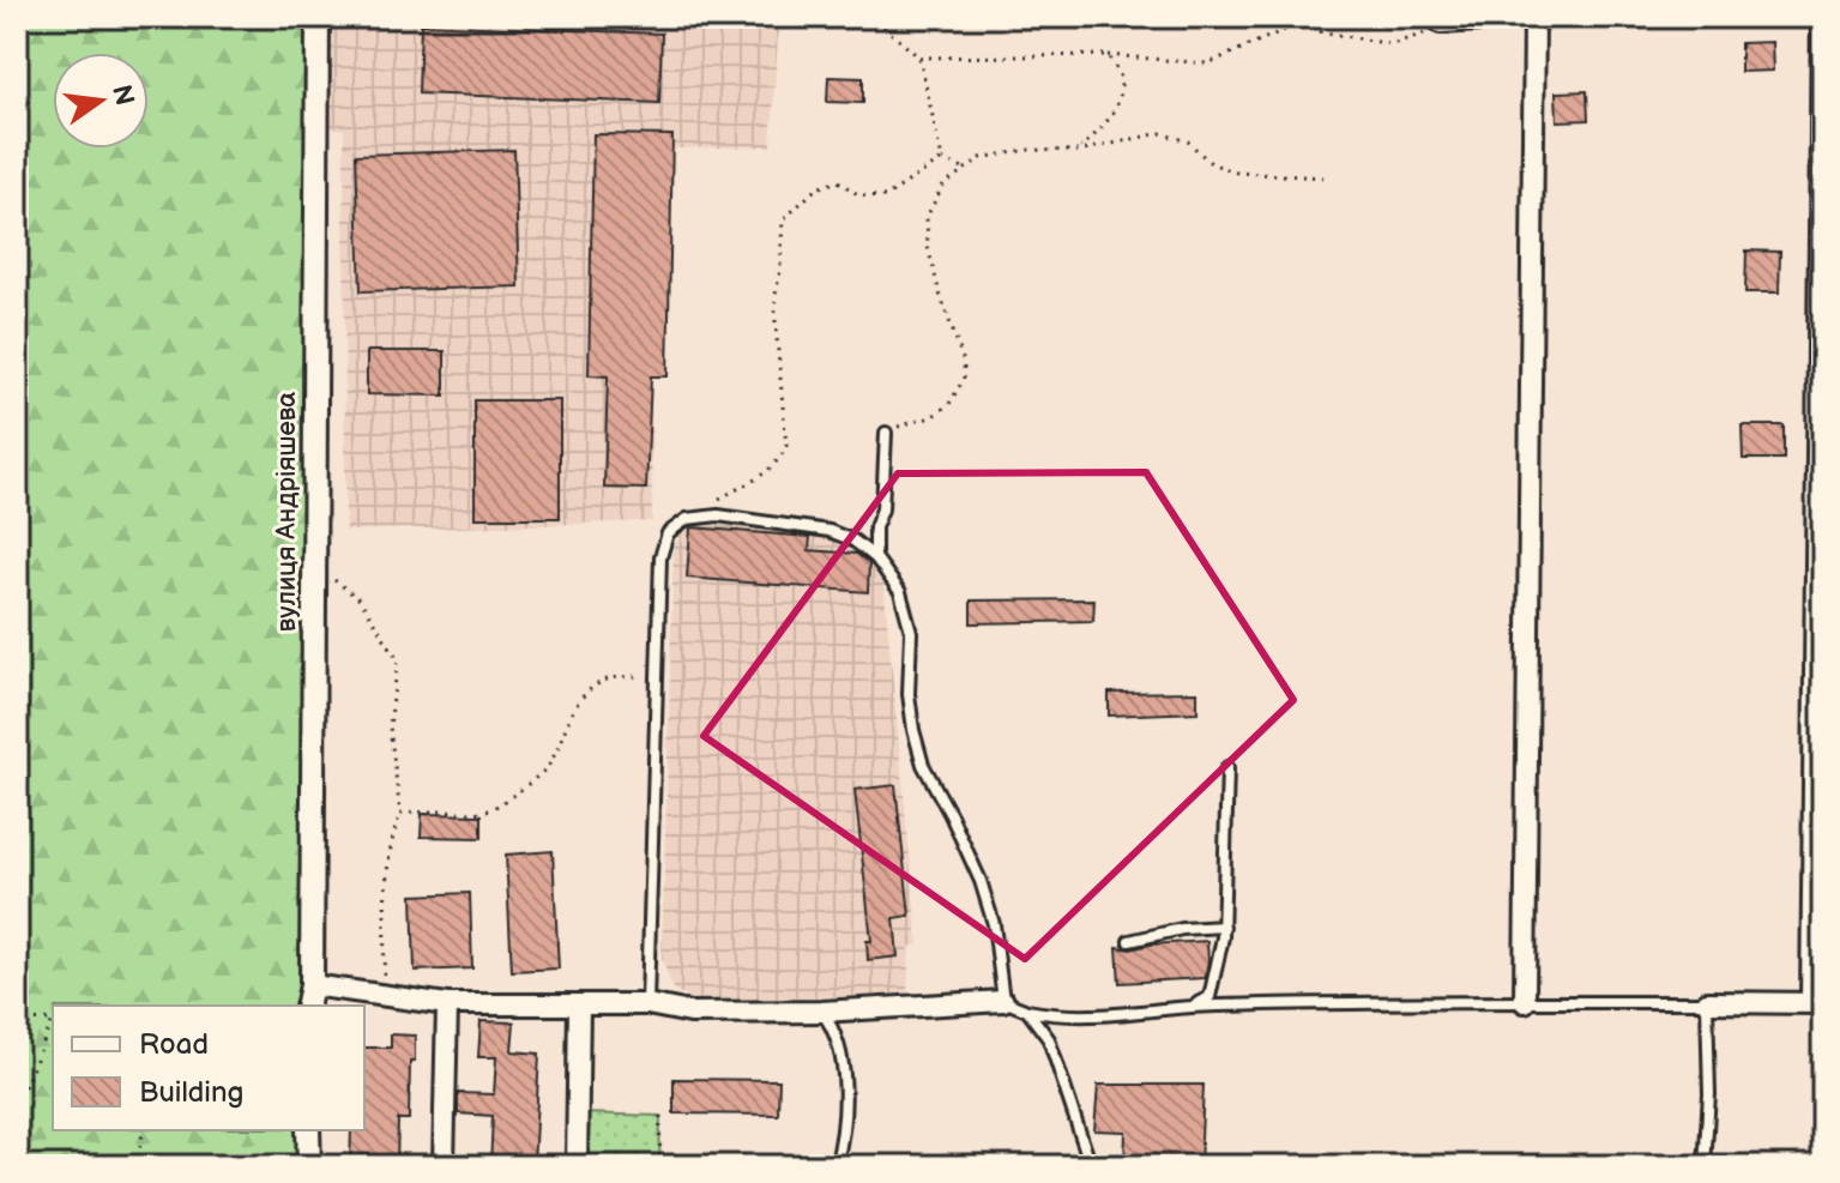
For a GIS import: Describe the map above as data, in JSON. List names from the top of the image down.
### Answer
{
  "streets": {
    "street": ["вулиця Андріяшева"]
  },
  "legend": ["Road", "Building"],
  "north": "right"
}
